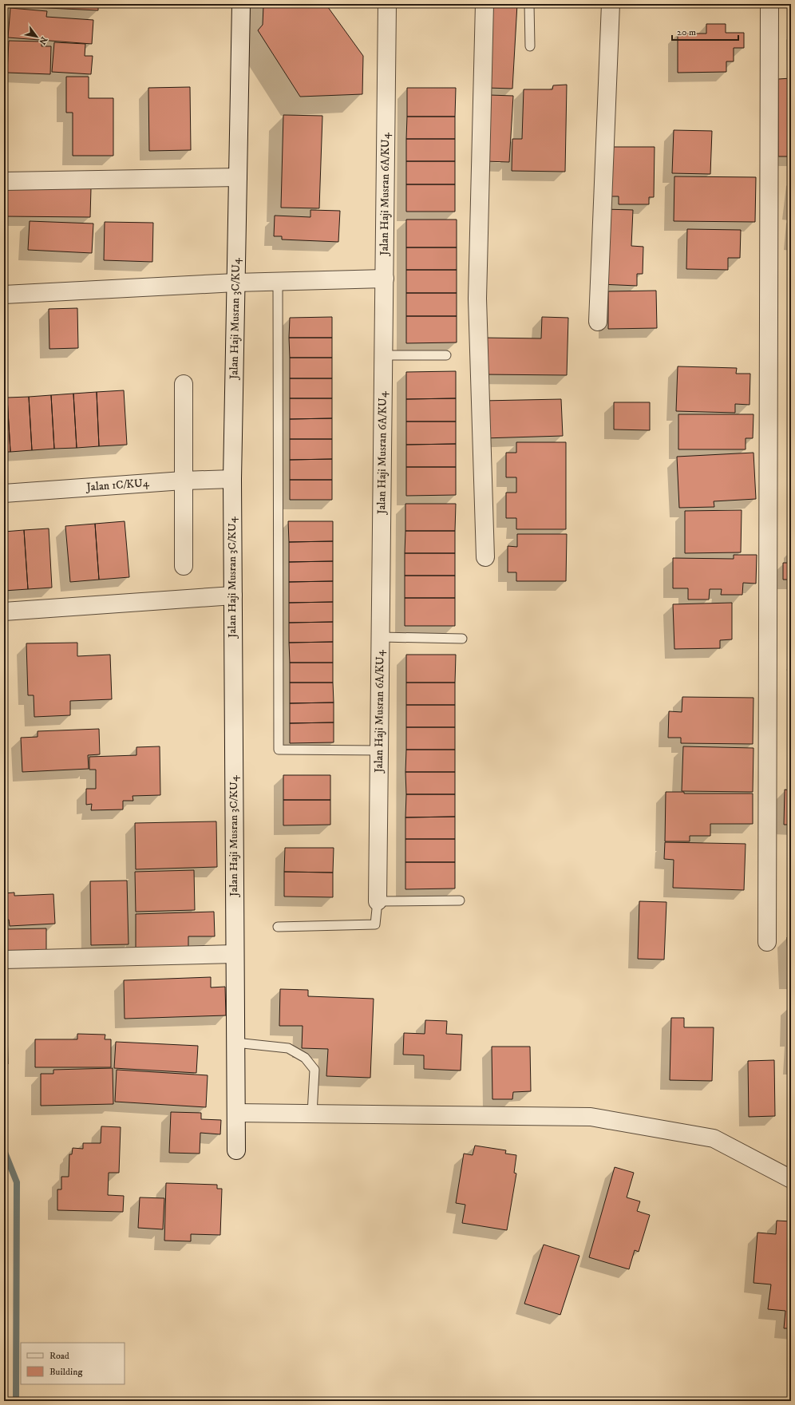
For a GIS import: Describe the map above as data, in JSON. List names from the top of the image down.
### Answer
{
  "streets": {
    "street": ["Jalan Haji Musran 6A/KU4", "Jalan Haji Musran 3C/KU4", "Jalan 1C/KU4"]
  },
  "crossings": [
    ["Jalan Haji Musran 3C/KU4", "Jalan 1C/KU4"]
  ],
  "legend": ["Road", "Building"],
  "scale_bar": "20 m",
  "north": "bottom right"
}
